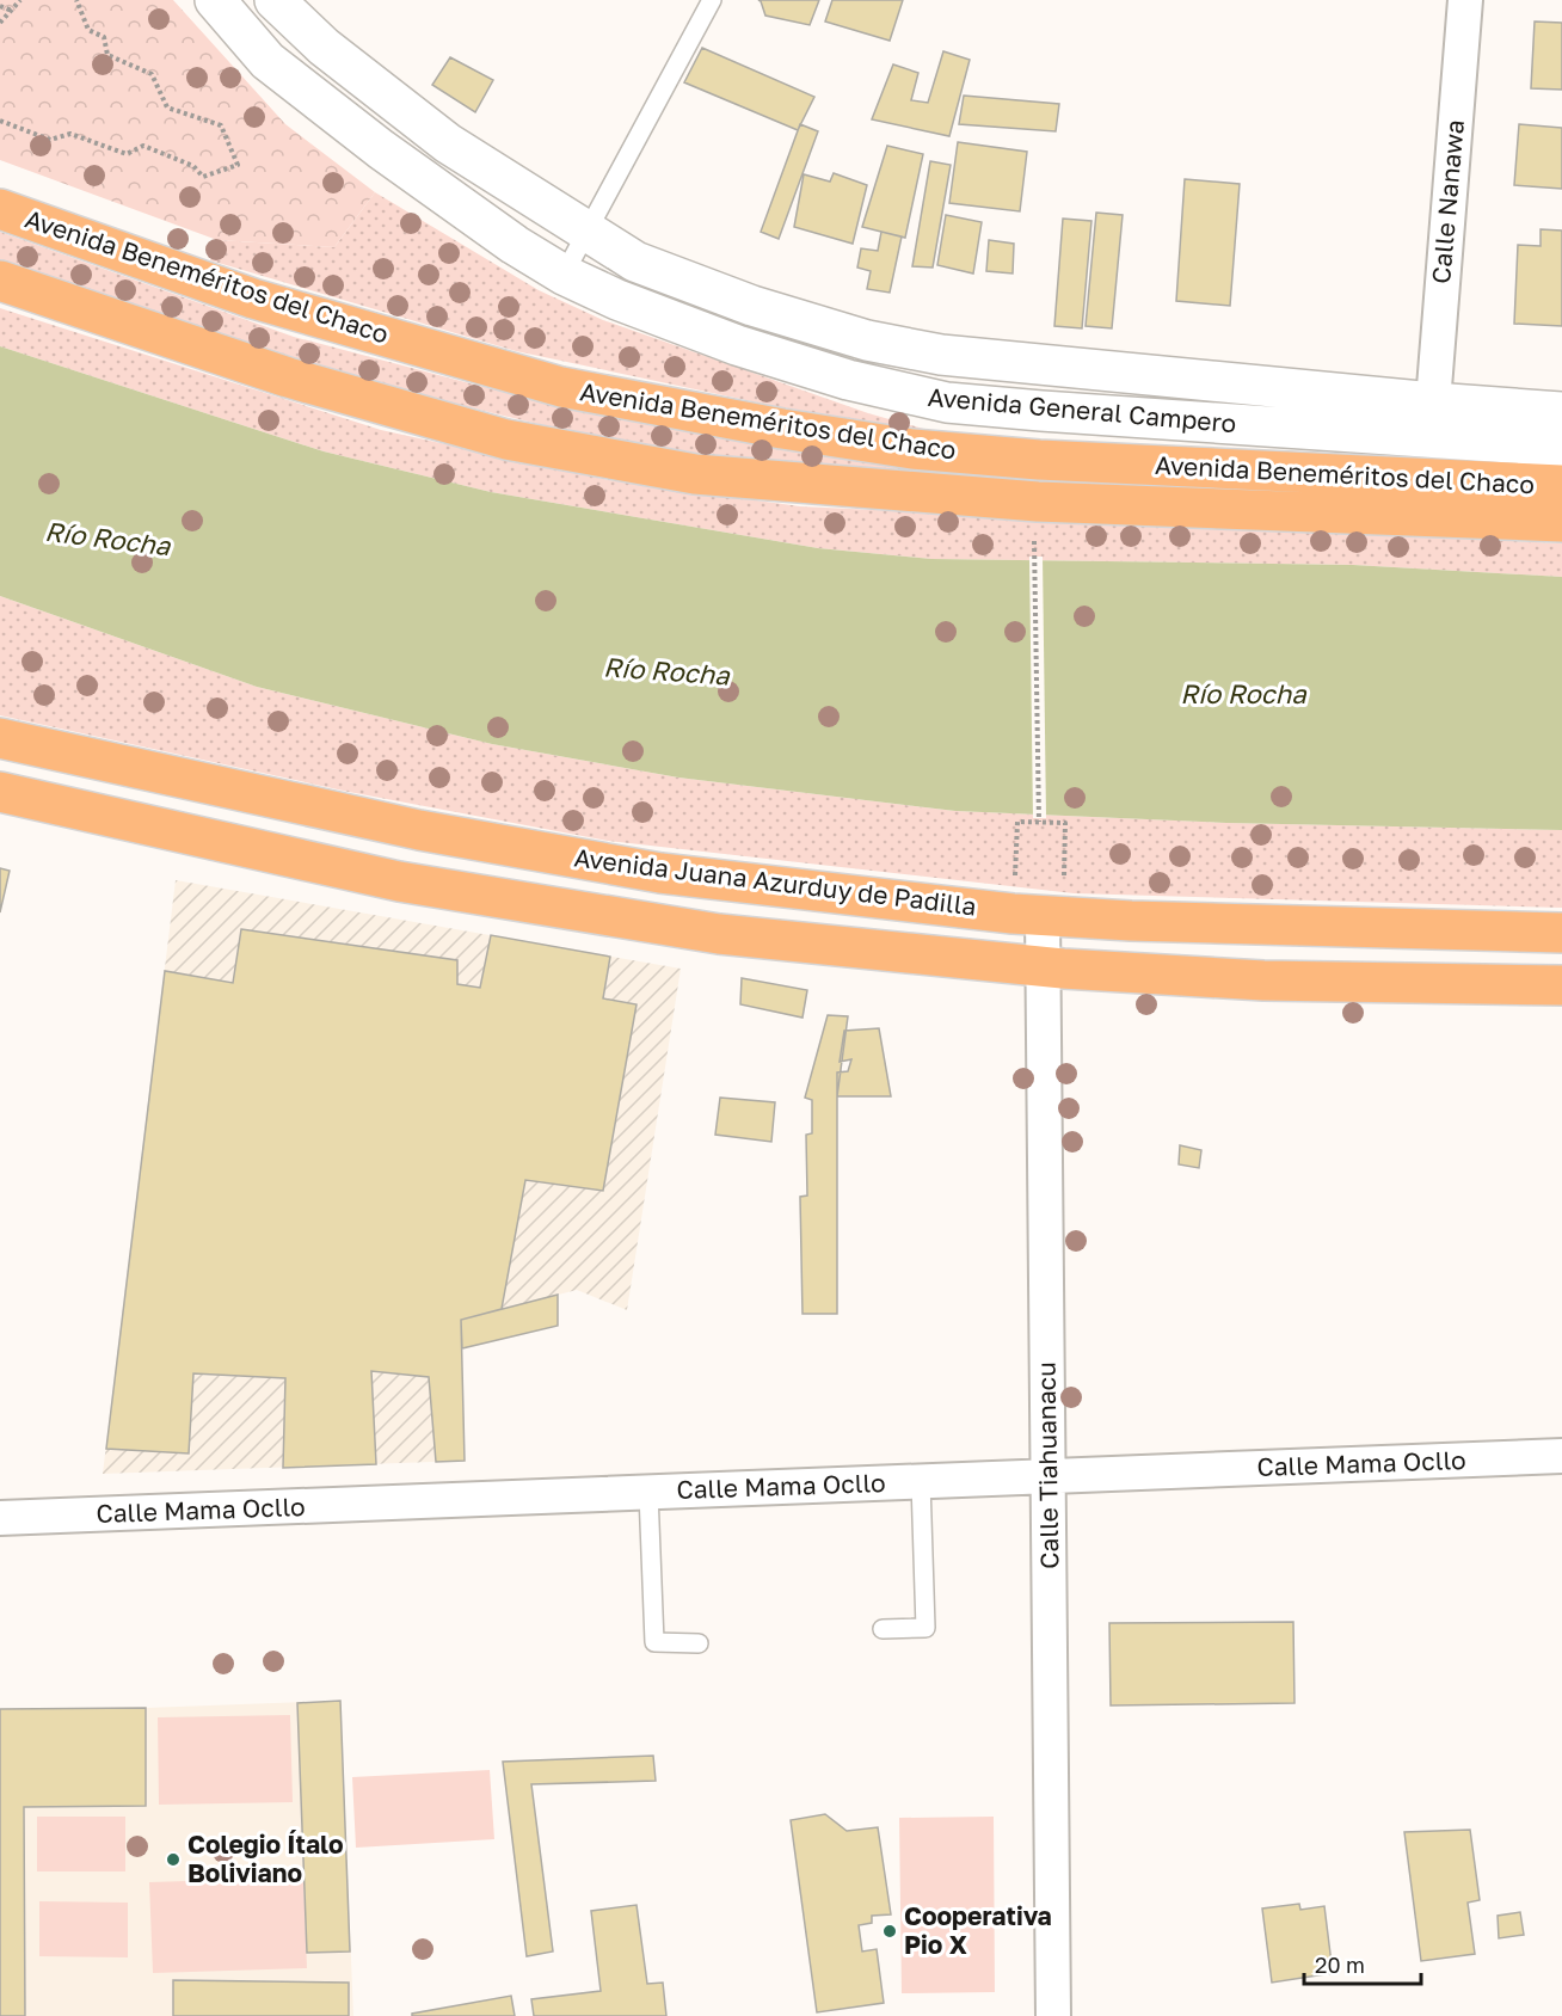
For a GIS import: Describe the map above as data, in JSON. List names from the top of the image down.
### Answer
{
  "streets": {
    "main road": ["Avenida Beneméritos del Chaco", "Avenida Juana Azurduy de Padilla"],
    "street": [
      "Calle Nanawa",
      "Avenida General Campero",
      "Calle Mama Ocllo",
      "Calle Tiahuanacu"
    ]
  },
  "crossings": [
    ["Calle Nanawa", "Avenida General Campero"],
    ["Avenida Juana Azurduy de Padilla", "Calle Tiahuanacu"],
    ["Calle Mama Ocllo", "Calle Tiahuanacu"]
  ],
  "water": ["Río Rocha"],
  "places": ["Colegio Ítalo Boliviano", "Cooperativa Pio X"],
  "scale_bar": "20 m"
}
